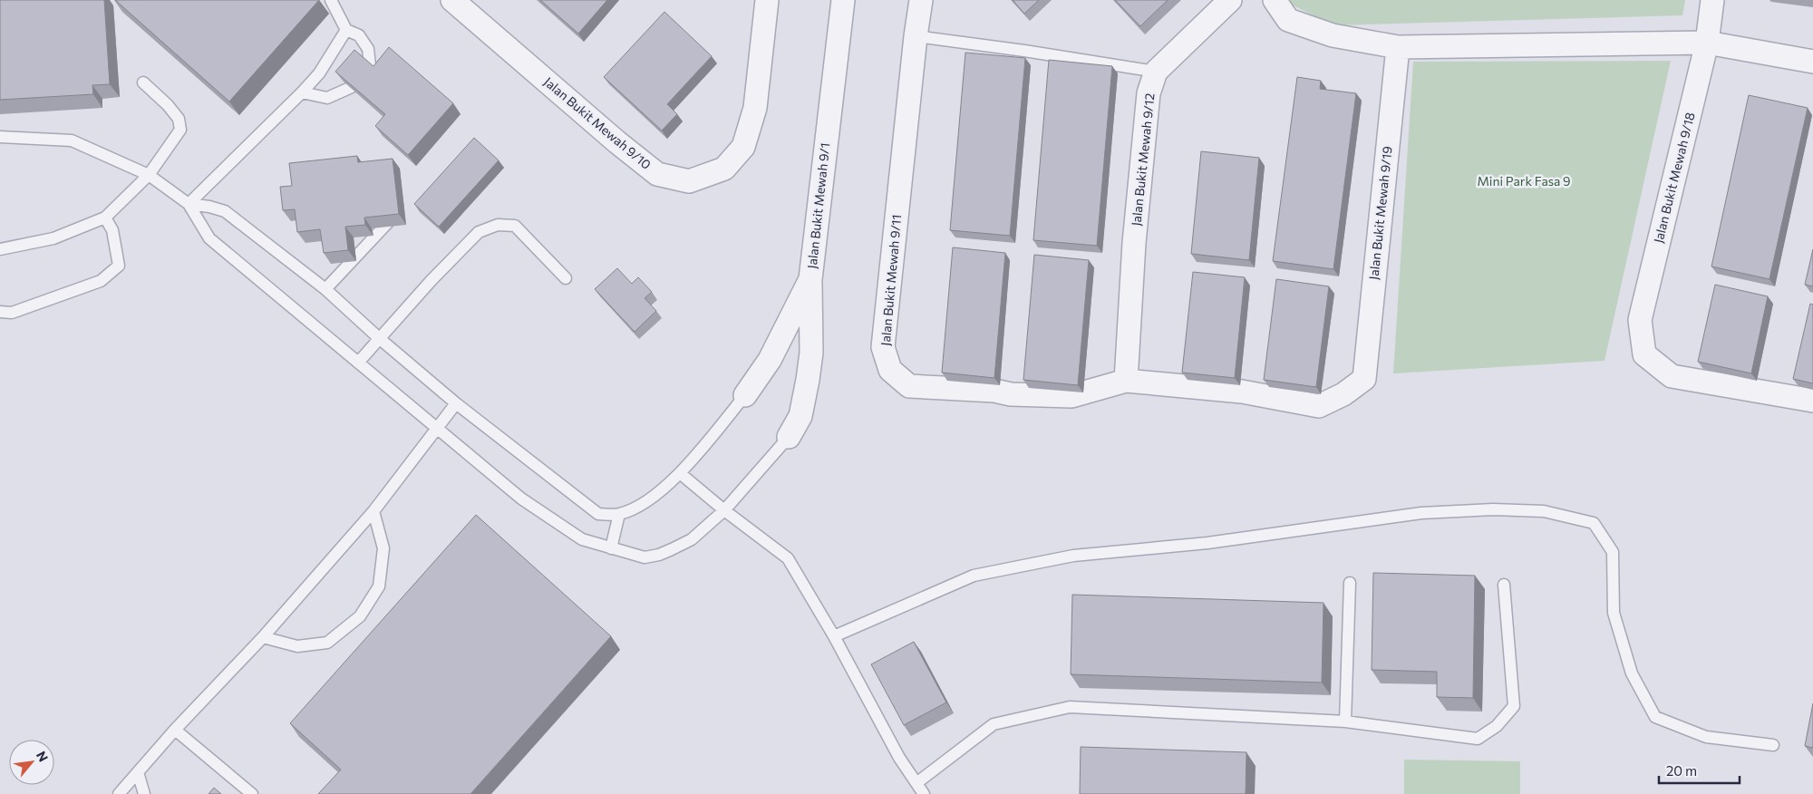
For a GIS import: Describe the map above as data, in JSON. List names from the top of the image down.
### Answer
{
  "streets": {
    "street": [
      "Jalan Bukit Mewah 9/10",
      "Jalan Bukit Mewah 9/12",
      "Jalan Bukit Mewah 9/18",
      "Jalan Bukit Mewah 9/1",
      "Jalan Bukit Mewah 9/19",
      "Jalan Bukit Mewah 9/11"
    ]
  },
  "crossings": [
    ["Jalan Bukit Mewah 9/12", "Jalan Bukit Mewah 9/19"],
    ["Jalan Bukit Mewah 9/12", "Jalan Bukit Mewah 9/11"],
    ["Jalan Bukit Mewah 9/19", "Jalan Bukit Mewah 9/11"]
  ],
  "parks": ["Mini Park Fasa 9"],
  "scale_bar": "20 m",
  "north": "top right"
}
